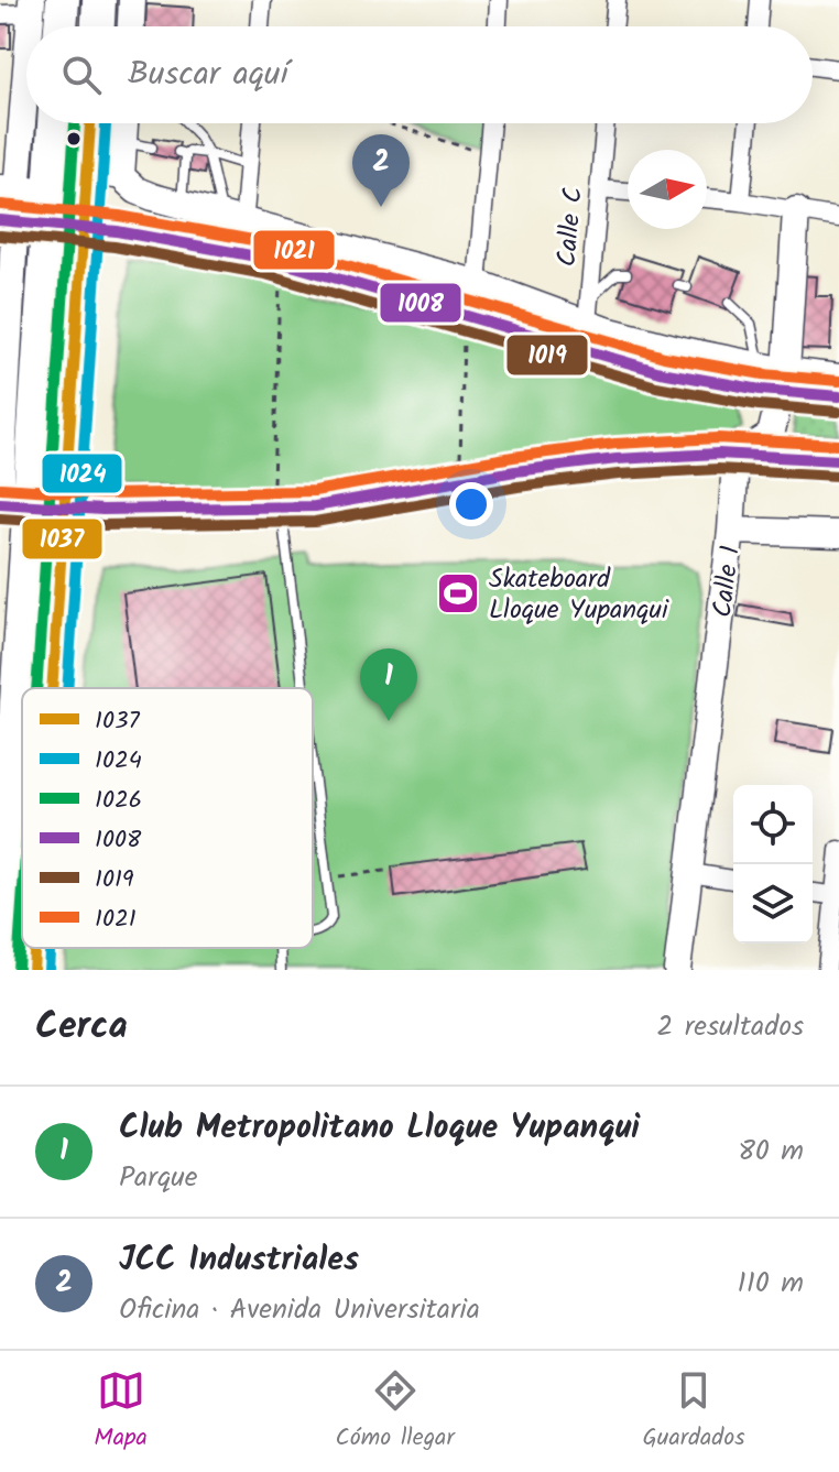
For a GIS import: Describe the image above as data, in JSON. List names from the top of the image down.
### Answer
{
  "streets": {
    "main road": ["Calle 1"],
    "street": ["Calle C"]
  },
  "places": {
    "sports": ["Skateboard Lloque Yupanqui"]
  },
  "lines": [
    "transit line 1037",
    "transit line 1024",
    "transit line 1026",
    "transit line 1021",
    "transit line 1008",
    "transit line 1019"
  ],
  "legend": [
    "1037",
    "1024",
    "1026",
    "1008",
    "1019",
    "1021"
  ],
  "north": "right",
  "page": {
    "search": "Buscar aquí",
    "pins": ["2", "1"],
    "heading": ["Cerca", "2 resultados"],
    "list": [
      {
        "mark": "1",
        "name": "Club Metropolitano Lloque Yupanqui",
        "note": "Parque",
        "value": "80 m"
      },
      {
        "mark": "2",
        "name": "JCC Industriales",
        "note": "Oficina · Avenida Universitaria",
        "value": "110 m"
      }
    ],
    "nav": ["Mapa", "Cómo llegar", "Guardados"]
  }
}
